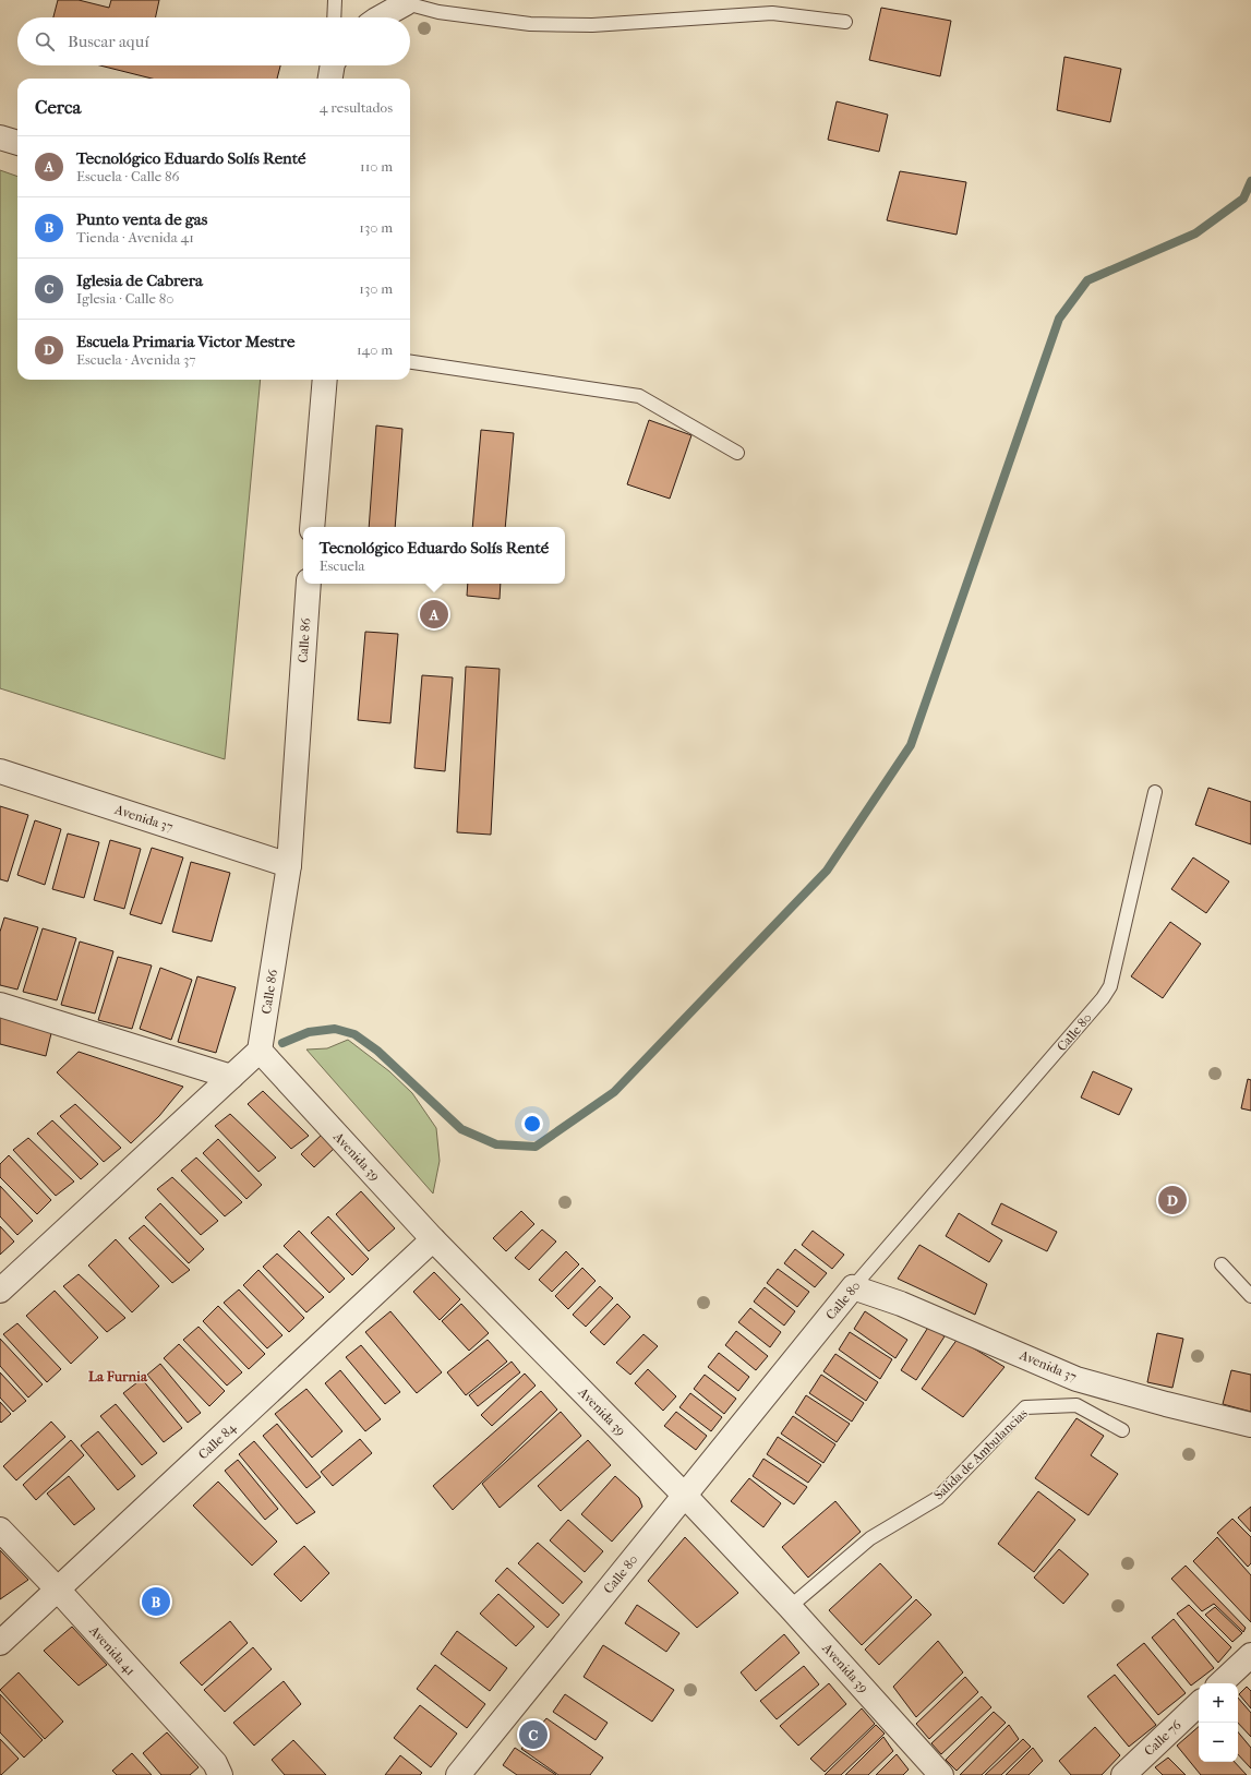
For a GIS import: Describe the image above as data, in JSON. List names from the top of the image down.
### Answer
{
  "streets": {
    "street": [
      "Calle 86",
      "Avenida 37",
      "Calle 80",
      "Avenida 39",
      "Calle 84",
      "Avenida 41",
      "Calle 76"
    ],
    "lane": ["Salida de Ambulancias"]
  },
  "crossings": [
    ["Calle 86", "Avenida 37"],
    ["Calle 86", "Avenida 39"],
    ["Avenida 37", "Calle 80"],
    ["Calle 80", "Avenida 39"],
    ["Avenida 39", "Calle 84"],
    ["Avenida 39", "Salida de Ambulancias"],
    ["Calle 84", "Avenida 41"]
  ],
  "districts": ["La Furnia"],
  "page": {
    "search": "Buscar aquí",
    "heading": ["Cerca", "4 resultados"],
    "list": [
      {
        "mark": "A",
        "name": "Tecnológico Eduardo Solís Renté",
        "note": "Escuela · Calle 86",
        "value": "110 m"
      },
      {
        "mark": "B",
        "name": "Punto venta de gas",
        "note": "Tienda · Avenida 41",
        "value": "130 m"
      },
      {
        "mark": "C",
        "name": "Iglesia de Cabrera",
        "note": "Iglesia · Calle 80",
        "value": "130 m"
      },
      {
        "mark": "D",
        "name": "Escuela Primaria Victor Mestre",
        "note": "Escuela · Avenida 37",
        "value": "140 m"
      }
    ],
    "popup": ["Tecnológico Eduardo Solís Renté", "Escuela"],
    "pins": [
      "A",
      "D",
      "B",
      "C"
    ],
    "map_buttons": ["+", "−"]
  }
}
